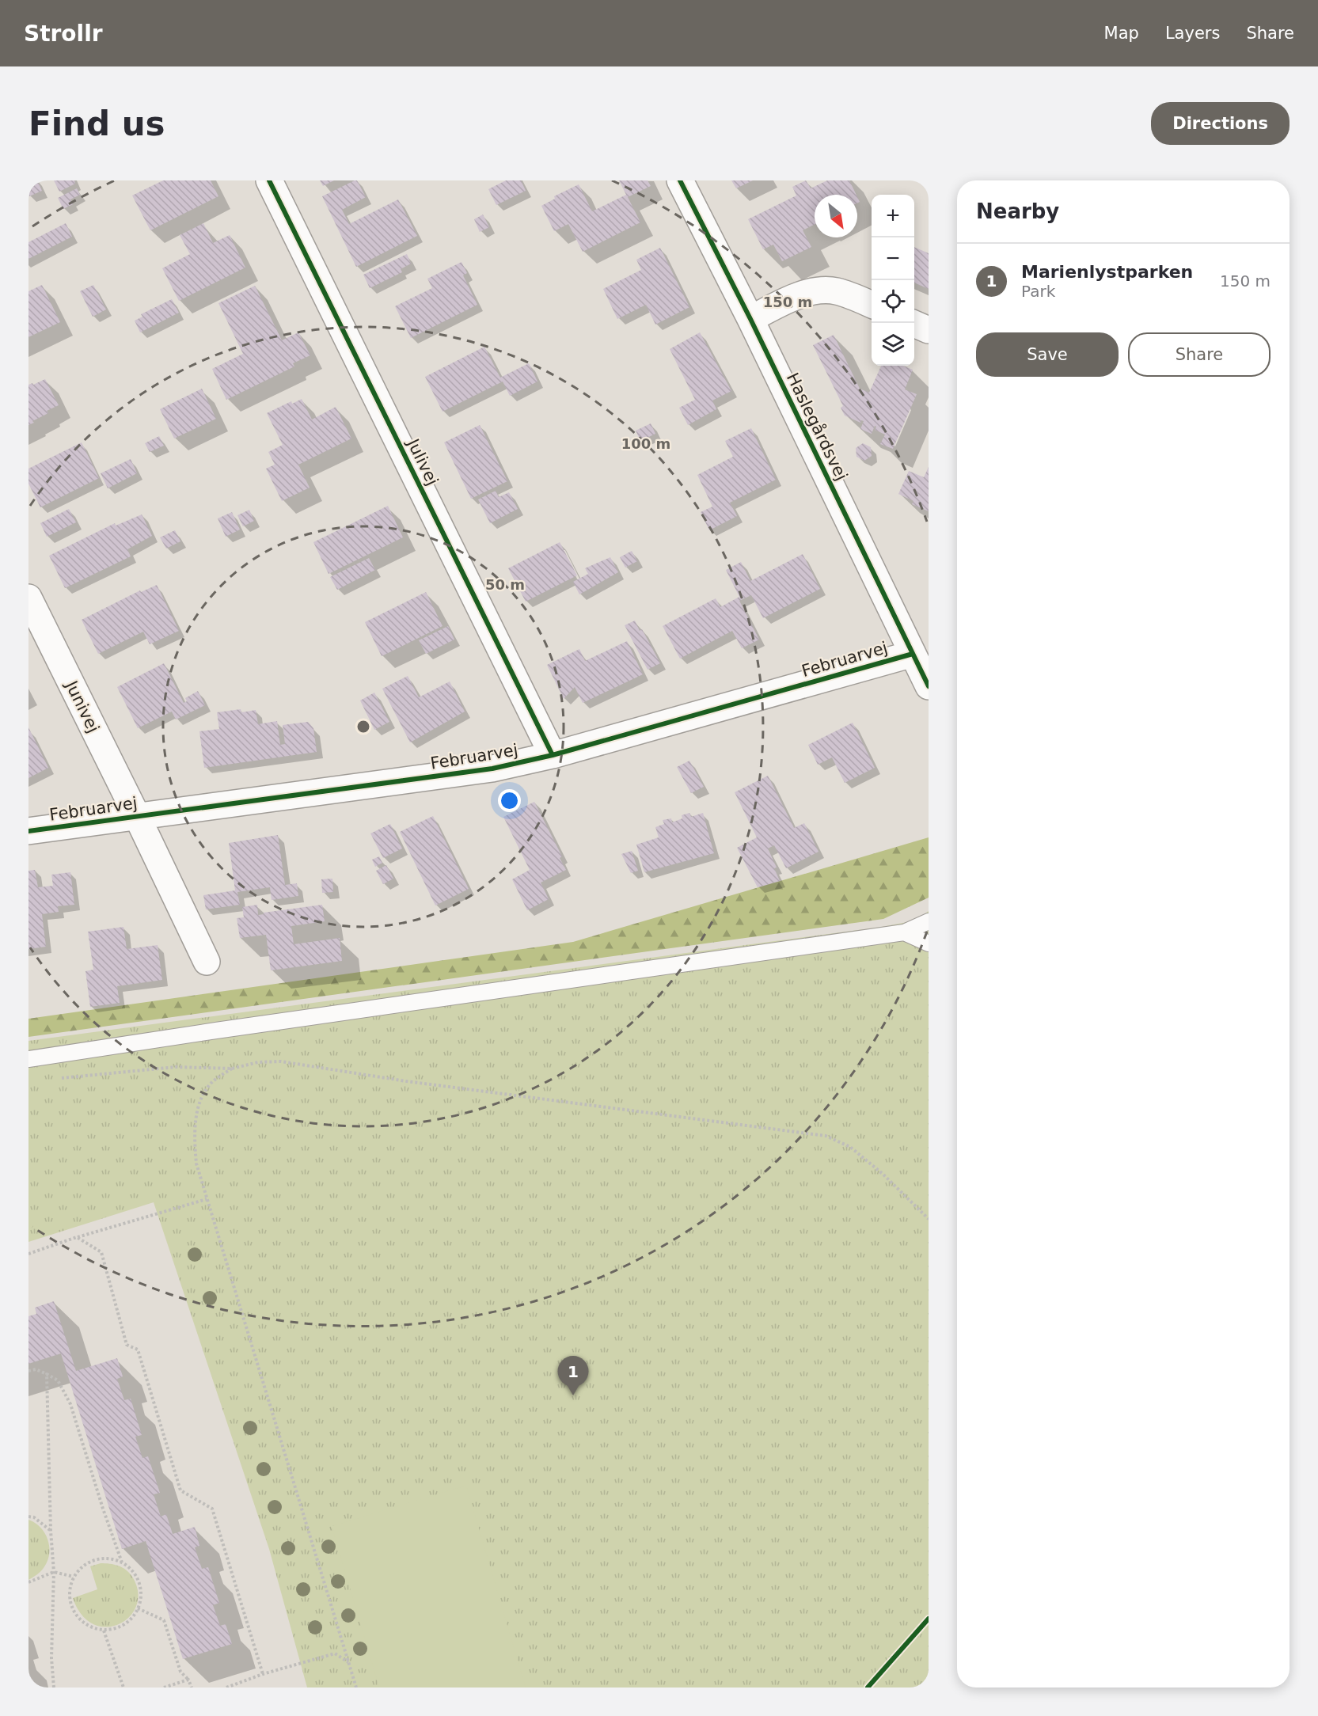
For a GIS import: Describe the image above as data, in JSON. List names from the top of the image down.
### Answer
{
  "streets": {
    "street": [
      "Haslegårdsvej",
      "Julivej",
      "Februarvej",
      "Junivej"
    ]
  },
  "crossings": [
    ["Haslegårdsvej", "Februarvej"],
    ["Julivej", "Februarvej"],
    ["Februarvej", "Junivej"]
  ],
  "north": "bottom right",
  "page": {
    "header": "Strollr",
    "nav": ["Map", "Layers", "Share"],
    "buttons": [
      "Directions",
      ["Save", "Share"]
    ],
    "title": "Find us",
    "heading": "Nearby",
    "map_buttons": ["+", "−"],
    "list": [
      {
        "mark": "1",
        "name": "Marienlystparken",
        "note": "Park",
        "value": "150 m"
      }
    ],
    "pins": "1"
  },
  "rings": ["150 m", "100 m", "50 m"]
}
